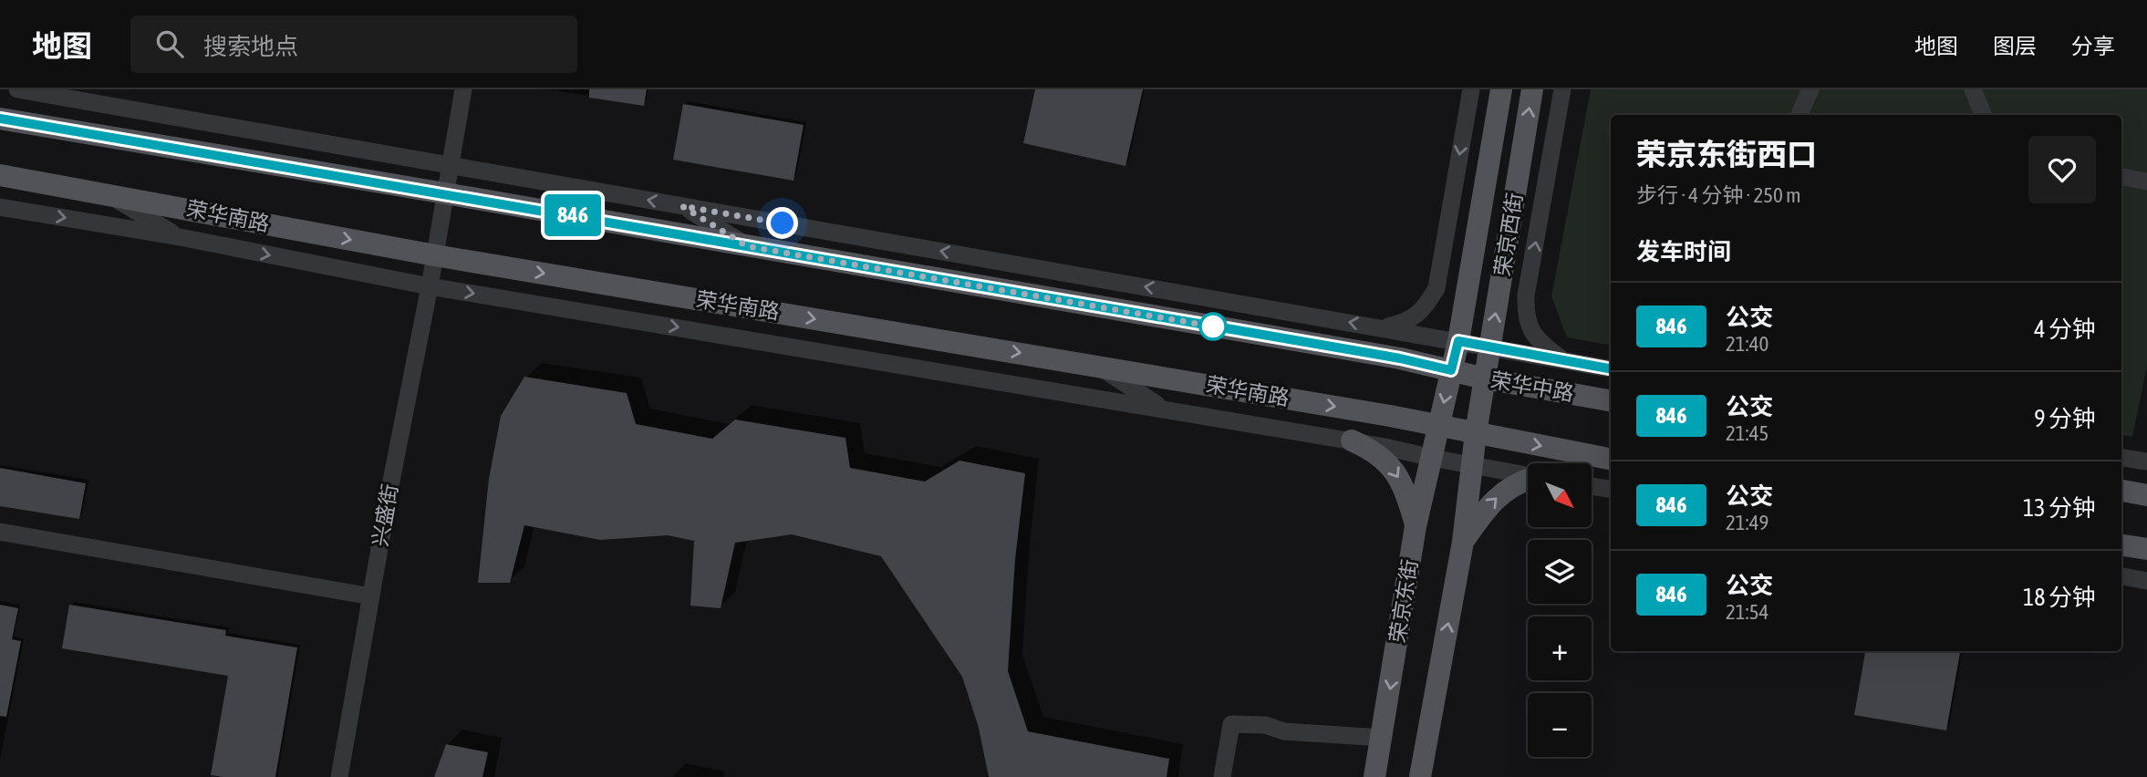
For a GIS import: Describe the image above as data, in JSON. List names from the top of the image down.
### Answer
{
  "streets": {
    "main road": [
      "荣华南路",
      "荣京西街",
      "荣华中路",
      "荣京东街"
    ],
    "street": ["兴盛街"]
  },
  "crossings": [
    ["荣华南路", "荣京西街"],
    ["荣华南路", "兴盛街"],
    ["荣华南路", "荣京东街"],
    ["荣京西街", "荣华中路"],
    ["荣京西街", "荣京东街"]
  ],
  "lines": ["bus line 846"],
  "north": "bottom right",
  "page": {
    "header": "地图",
    "search": "搜索地点",
    "nav": ["地图", "图层", "分享"],
    "on_map": "846",
    "heading": [
      ["荣京东街西口", "步行 · 4 分钟 · 250 m"],
      "发车时间"
    ],
    "list": [
      {
        "mark": "846",
        "name": "公交",
        "note": "21:40",
        "value": "4 分钟"
      },
      {
        "mark": "846",
        "name": "公交",
        "note": "21:45",
        "value": "9 分钟"
      },
      {
        "mark": "846",
        "name": "公交",
        "note": "21:49",
        "value": "13 分钟"
      },
      {
        "mark": "846",
        "name": "公交",
        "note": "21:54",
        "value": "18 分钟"
      }
    ],
    "map_buttons": ["+", "−"]
  }
}
